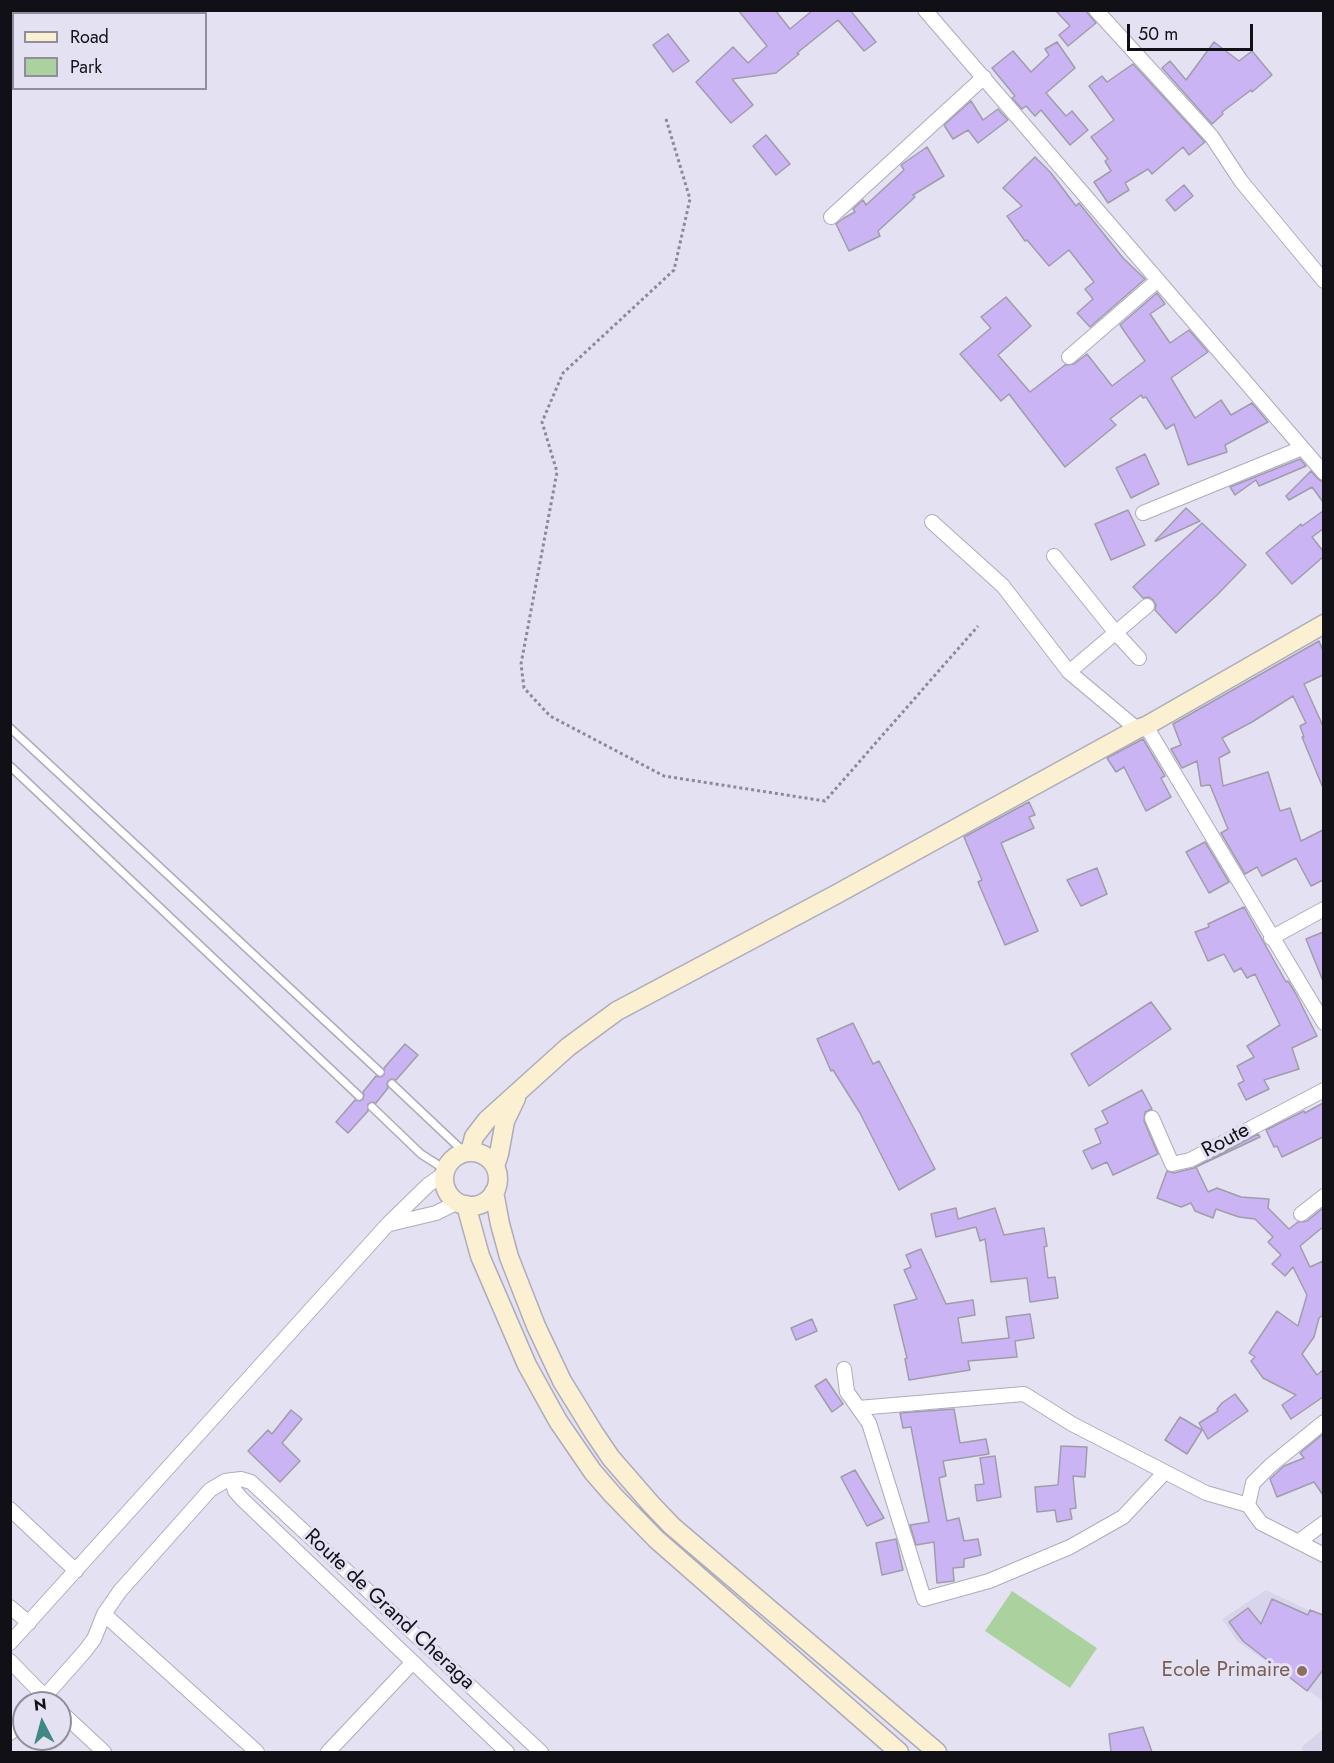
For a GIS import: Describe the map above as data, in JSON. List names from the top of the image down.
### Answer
{
  "streets": {
    "street": ["Route", "Route de Grand Cheraga"]
  },
  "places": ["Ecole Primaire"],
  "legend": ["Road", "Park"],
  "scale_bar": "50 m",
  "north": "top"
}
